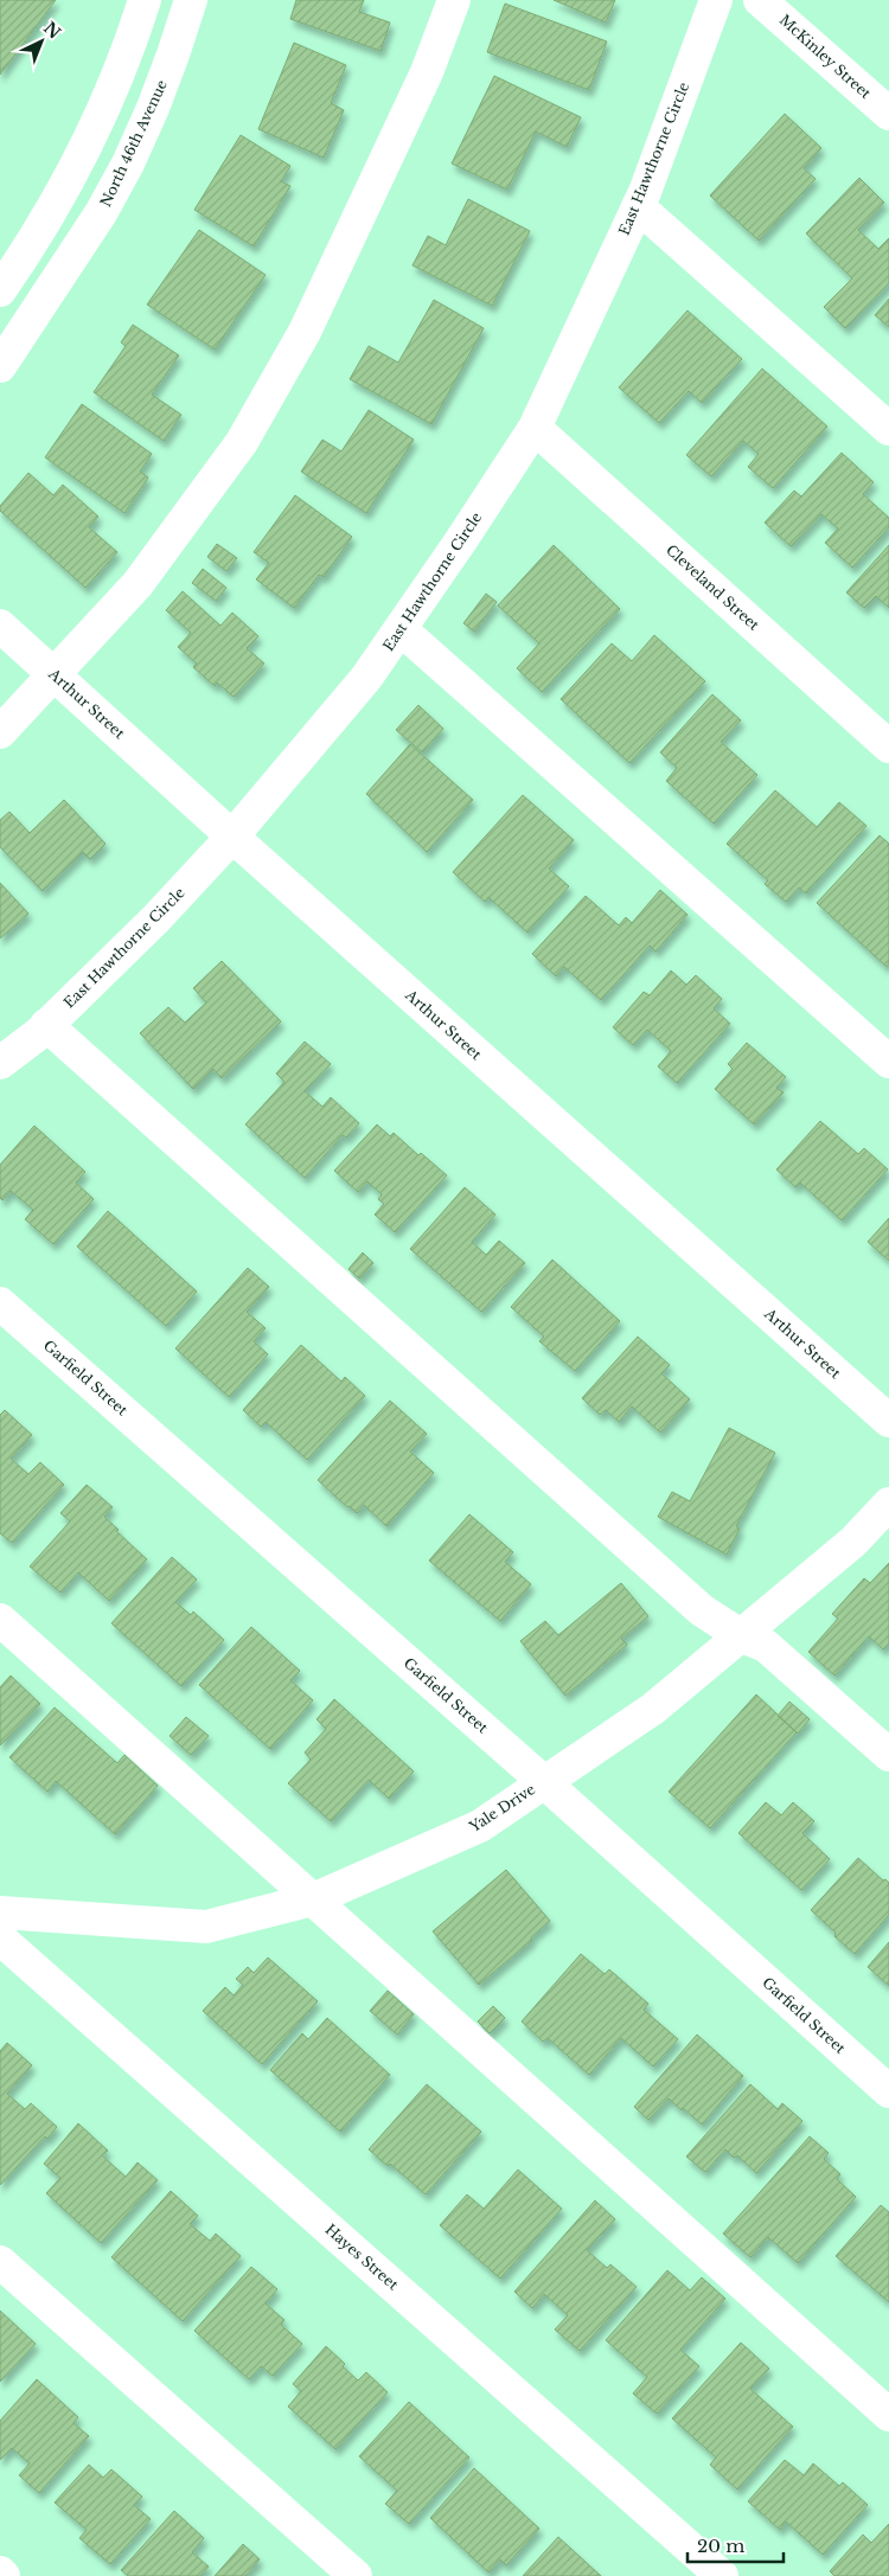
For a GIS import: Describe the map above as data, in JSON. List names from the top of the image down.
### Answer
{
  "streets": {
    "street": [
      "McKinley Street",
      "North 46th Avenue",
      "East Hawthorne Circle",
      "Cleveland Street",
      "Arthur Street",
      "Garfield Street",
      "Yale Drive",
      "Hayes Street"
    ]
  },
  "crossings": [
    ["East Hawthorne Circle", "Cleveland Street"],
    ["East Hawthorne Circle", "Arthur Street"],
    ["Garfield Street", "Yale Drive"]
  ],
  "scale_bar": "20 m",
  "north": "top right"
}
